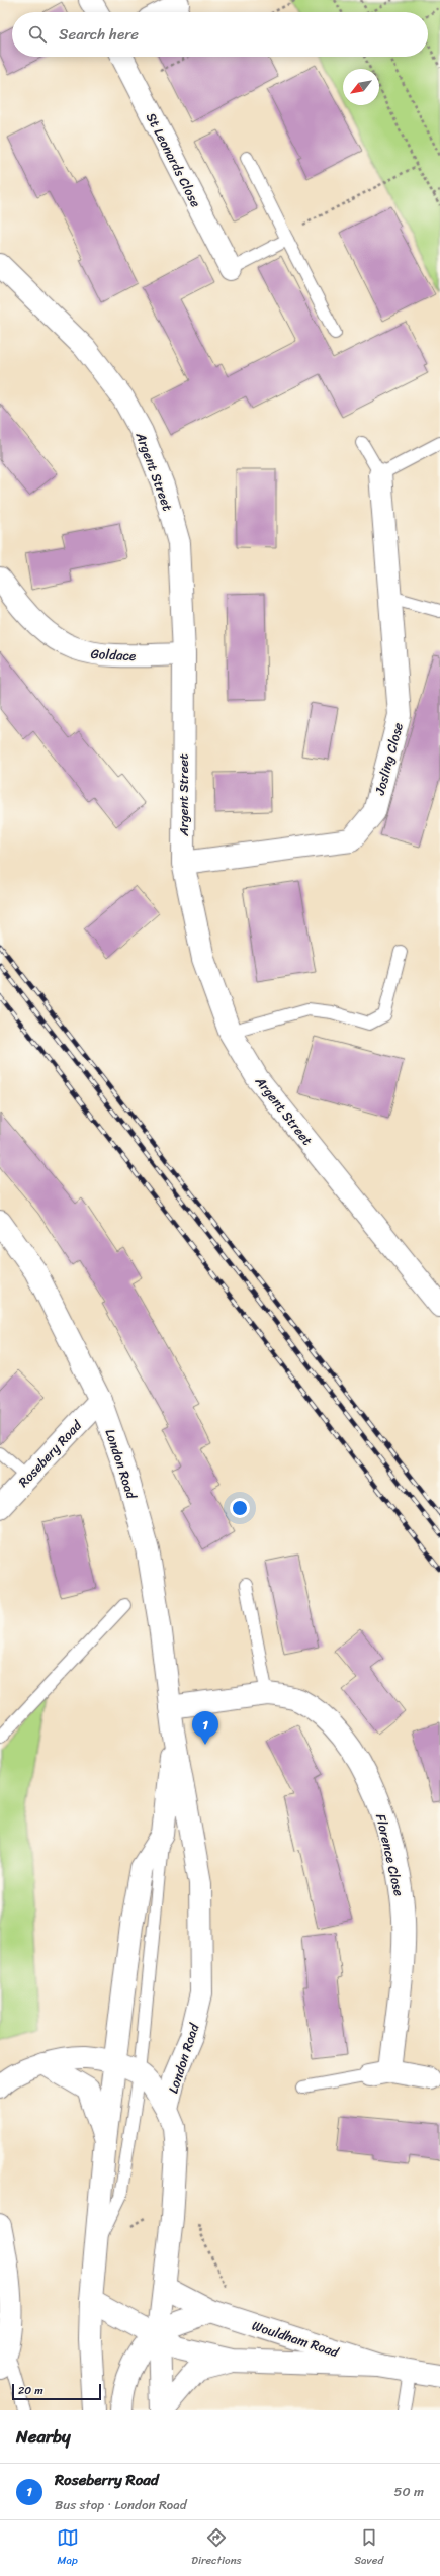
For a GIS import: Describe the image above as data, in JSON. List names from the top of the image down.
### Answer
{
  "streets": {
    "street": [
      "St Leonards Close",
      "Argent Street",
      "Goldace",
      "Josling Close",
      "Rosebery Road",
      "London Road",
      "Florence Close",
      "Wouldham Road"
    ]
  },
  "crossings": [
    ["Argent Street", "Goldace"],
    ["Argent Street", "Josling Close"],
    ["Rosebery Road", "London Road"],
    ["London Road", "Florence Close"],
    ["London Road", "Wouldham Road"]
  ],
  "scale_bar": "20 m",
  "north": "bottom left",
  "page": {
    "search": "Search here",
    "pins": "1",
    "scale": "20 m",
    "heading": "Nearby",
    "list": [
      {
        "mark": "1",
        "name": "Roseberry Road",
        "note": "Bus stop · London Road",
        "value": "50 m"
      }
    ],
    "nav": ["Map", "Directions", "Saved"]
  }
}
